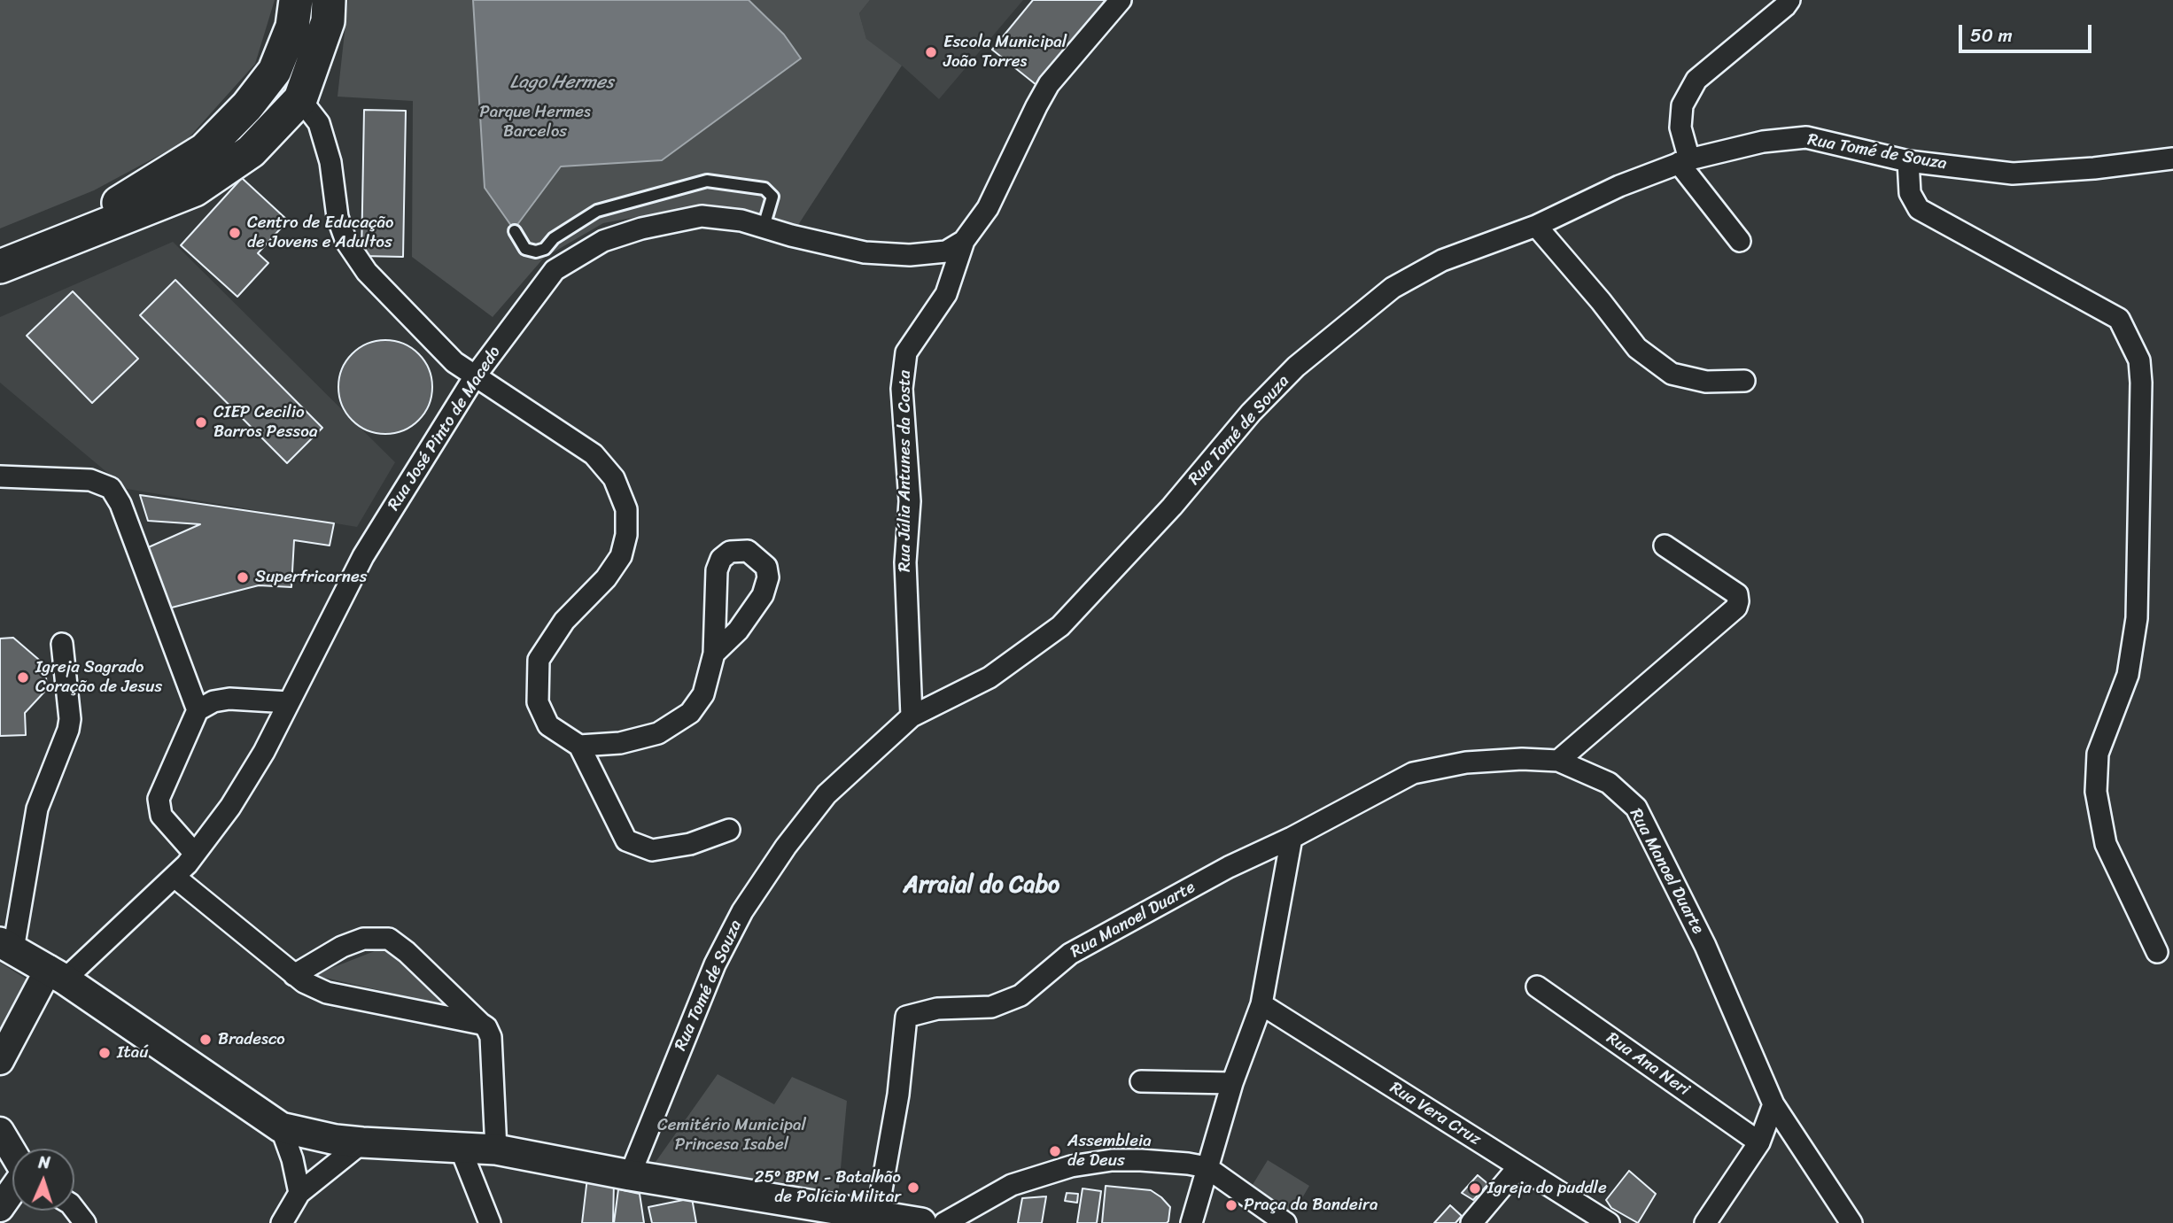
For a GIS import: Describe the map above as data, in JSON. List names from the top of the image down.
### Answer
{
  "streets": {
    "street": [
      "Rua Tomé de Souza",
      "Rua José Pinto de Macedo",
      "Rua Júlia Antunes da Costa",
      "Rua Manoel Duarte",
      "Rua Ana Neri",
      "Rua Vera Cruz"
    ]
  },
  "crossings": [
    ["Rua Tomé de Souza", "Rua Júlia Antunes da Costa"],
    ["Rua José Pinto de Macedo", "Rua Júlia Antunes da Costa"]
  ],
  "districts": ["Arraial do Cabo"],
  "water": ["Lago Hermes"],
  "parks": ["Parque Hermes Barcelos", "Cemitério Municipal Princesa Isabel"],
  "places": [
    "Escola Municipal João Torres",
    "Centro de Educação de Jovens e Adultos",
    "CIEP Cecilio Barros Pessoa",
    "Superfricarnes",
    "Igreja Sagrado Coração de Jesus",
    "Bradesco",
    "Itaú",
    "Assembleia de Deus",
    "25º BPM - Batalhão de Polícia Militar",
    "Igreja do puddle",
    "Praça da Bandeira"
  ],
  "scale_bar": "50 m",
  "north": "top"
}
